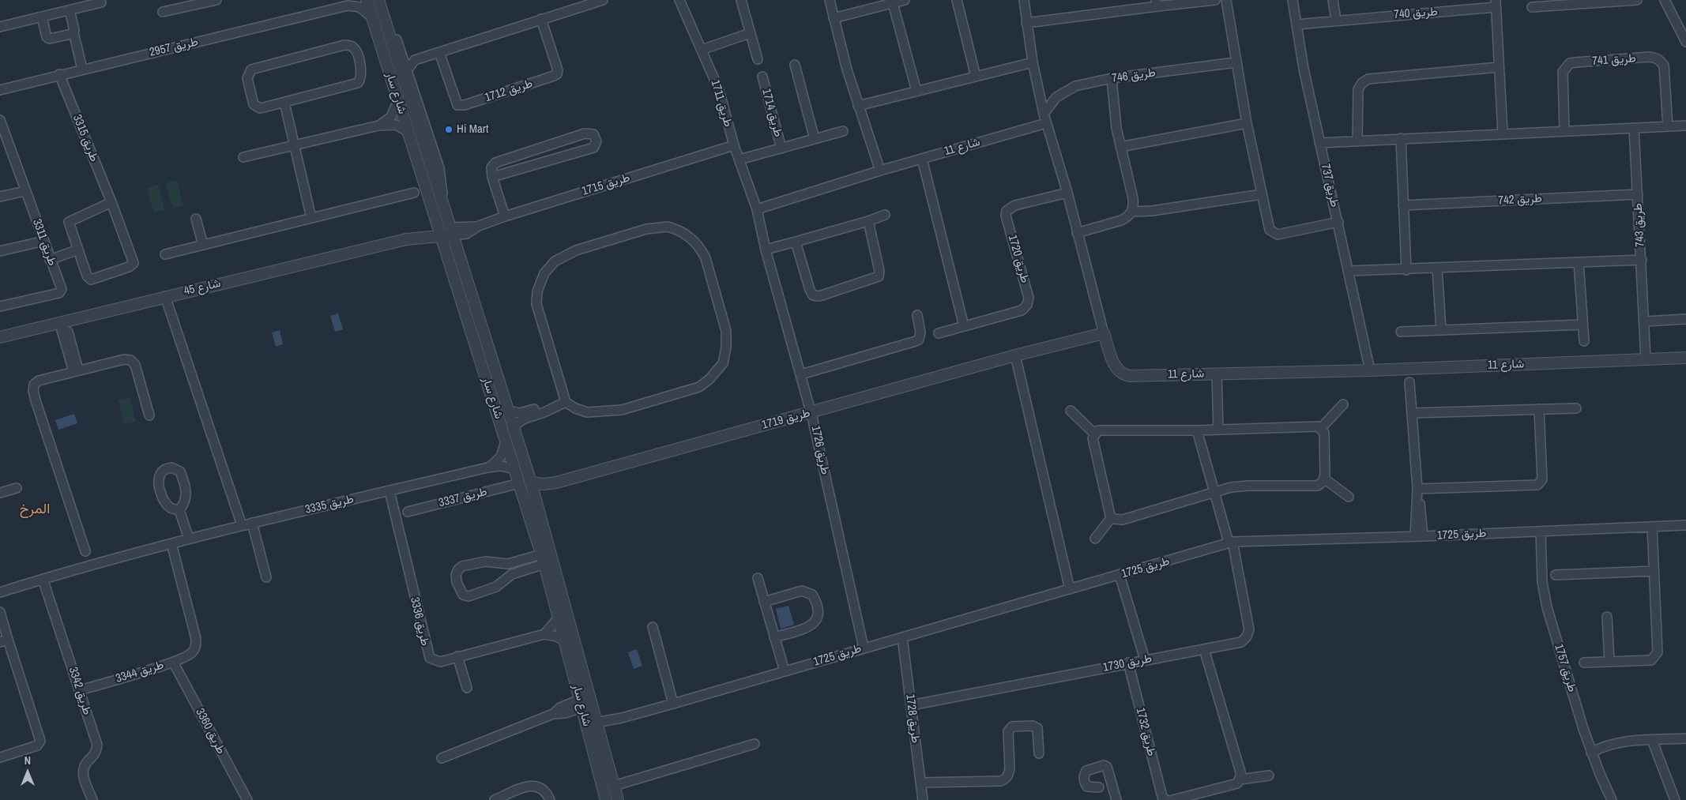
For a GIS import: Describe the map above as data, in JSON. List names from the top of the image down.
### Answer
{
  "streets": {
    "street": [
      "طريق 740",
      "طريق 2957",
      "طريق 741",
      "طريق 746",
      "طريق 1712",
      "شارع سار",
      "طريق 1711",
      "طريق 1714",
      "طريق 3315",
      "شارع 11",
      "طريق 1715",
      "طريق 737",
      "طريق 742",
      "طريق 743",
      "طريق 3311",
      "طريق 1720",
      "شارع 45",
      "طريق 1719",
      "طريق 1726",
      "طريق 3337",
      "طريق 3335",
      "طريق 1725",
      "طريق 3336",
      "طريق 1730",
      "طريق 1757",
      "طريق 3344",
      "طريق 3342",
      "طريق 1728",
      "طريق 3360",
      "طريق 1732"
    ]
  },
  "crossings": [
    ["طريق 740", "طريق 737"],
    ["طريق 2957", "شارع سار"],
    ["طريق 2957", "طريق 3315"],
    ["طريق 746", "شارع 11"],
    ["شارع سار", "طريق 1715"],
    ["شارع سار", "شارع 45"],
    ["شارع سار", "طريق 1719"],
    ["شارع سار", "طريق 3337"],
    ["شارع سار", "طريق 3335"],
    ["شارع سار", "طريق 1725"],
    ["طريق 1711", "شارع 11"],
    ["طريق 1711", "طريق 1715"],
    ["طريق 1711", "طريق 1726"],
    ["شارع 11", "طريق 737"],
    ["شارع 11", "طريق 743"],
    ["شارع 11", "طريق 1720"],
    ["شارع 11", "طريق 1719"],
    ["شارع 11", "طريق 1726"],
    ["طريق 1715", "شارع 45"],
    ["طريق 742", "طريق 743"],
    ["طريق 1719", "طريق 1726"],
    ["طريق 1726", "طريق 1725"],
    ["طريق 3335", "طريق 3336"],
    ["طريق 3335", "طريق 3344"],
    ["طريق 3335", "طريق 3342"],
    ["طريق 1725", "طريق 1730"],
    ["طريق 1725", "طريق 1757"],
    ["طريق 1725", "طريق 1728"],
    ["طريق 1730", "طريق 1728"],
    ["طريق 1730", "طريق 1732"],
    ["طريق 3344", "طريق 3342"],
    ["طريق 3344", "طريق 3360"]
  ],
  "districts": ["المرخ"],
  "places": ["Hi Mart"],
  "north": "top"
}
